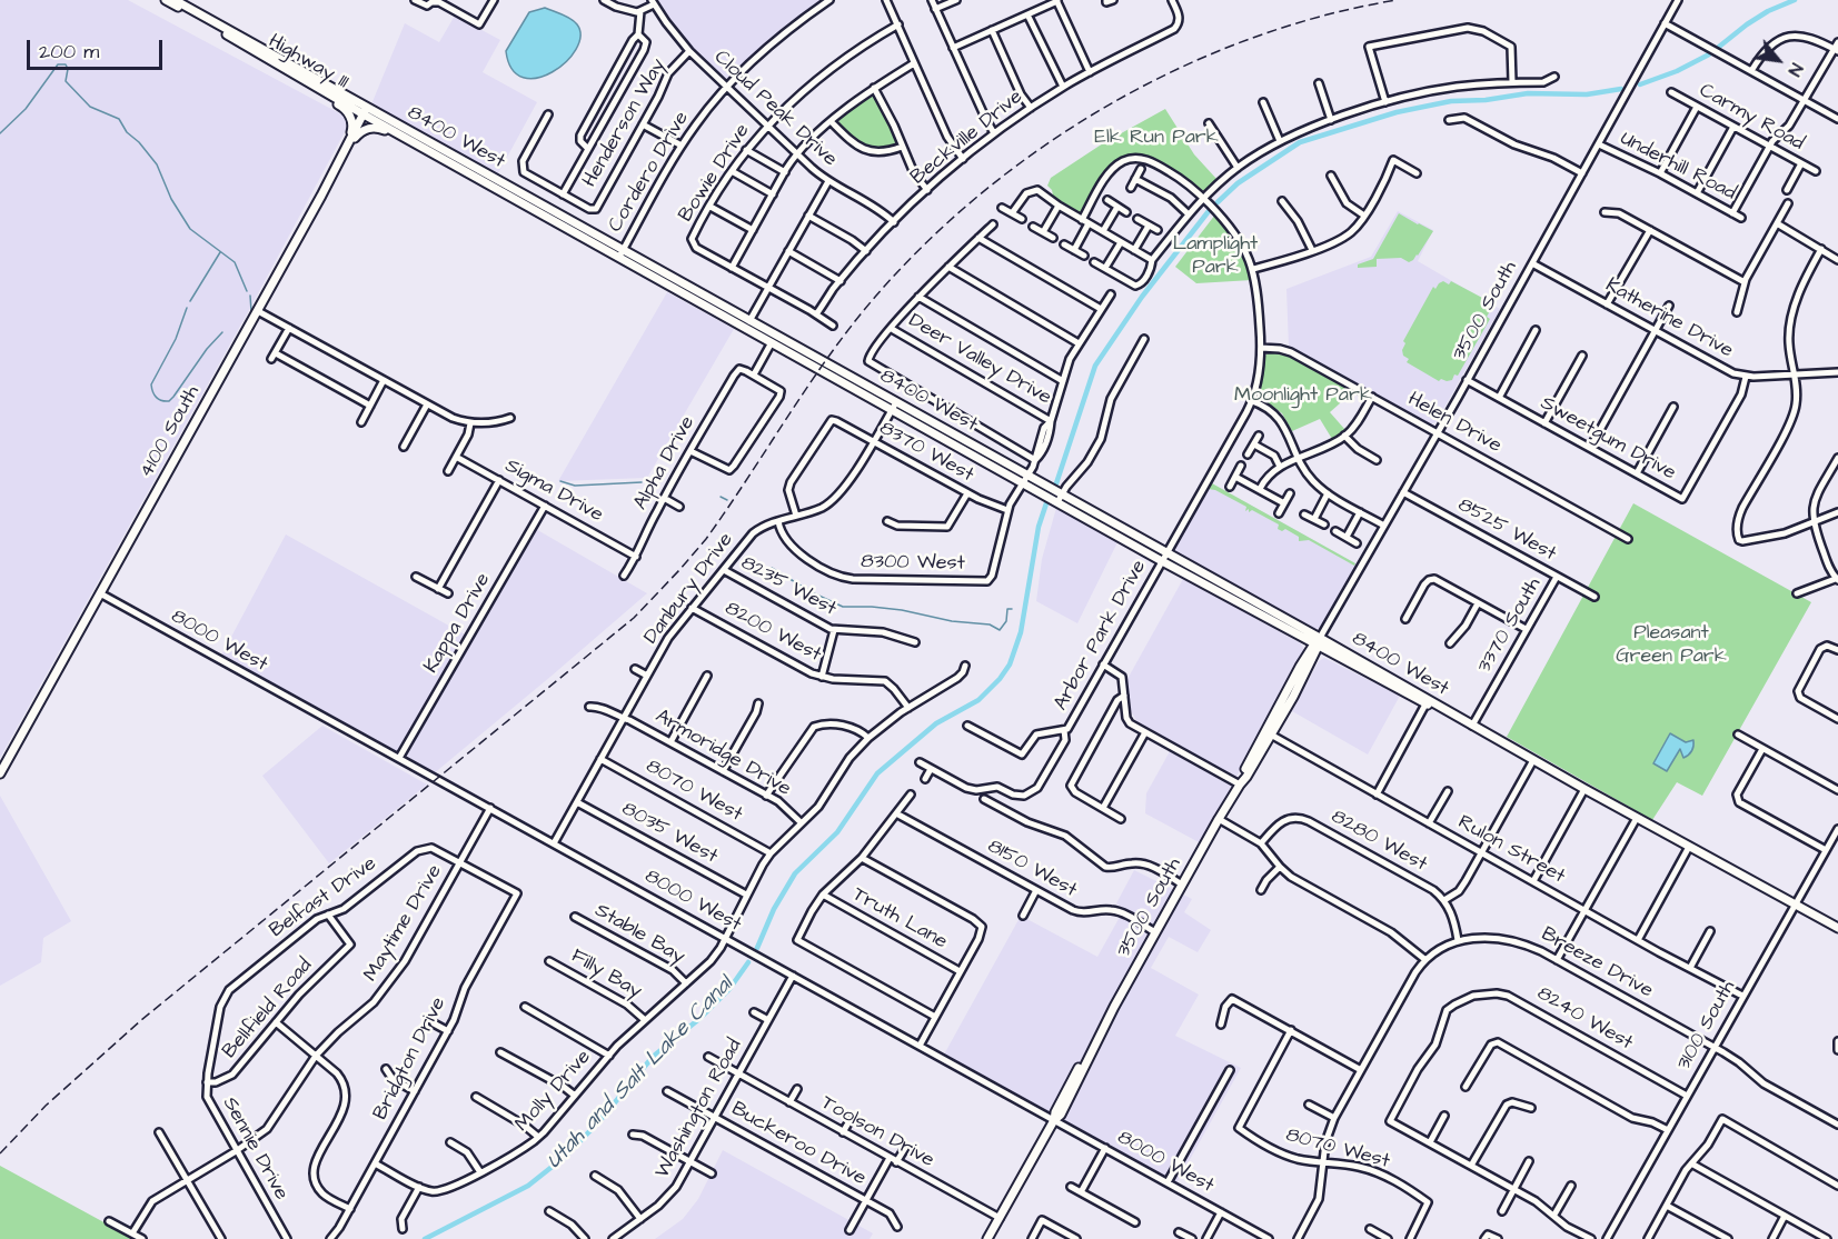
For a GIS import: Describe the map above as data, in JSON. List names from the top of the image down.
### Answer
{
  "streets": {
    "main road": [
      "Highway 111",
      "8400 West",
      "3500 South",
      "4100 South"
    ],
    "street": [
      "Cloud Peak Drive",
      "Carmy Road",
      "Henderson Way",
      "Beckville Drive",
      "Underhill Road",
      "Cordero Drive",
      "Bowie Drive",
      "Katherine Drive",
      "Deer Valley Drive",
      "Helen Drive",
      "Sweetgum Drive",
      "8370 West",
      "Alpha Drive",
      "Sigma Drive",
      "8525 West",
      "8300 West",
      "8235 West",
      "Danbury Drive",
      "Kappa Drive",
      "3370 South",
      "8200 West",
      "Arbor Park Drive",
      "8000 West",
      "Armoridge Drive",
      "8070 West",
      "8035 West",
      "8280 West",
      "Rulon Street",
      "8150 West",
      "Belfast Drive",
      "Truth Lane",
      "Maytime Drive",
      "Stable Bay",
      "Breeze Drive",
      "Filly Bay",
      "Bellfield Road",
      "8240 West",
      "3100 South",
      "Bridgton Drive",
      "Molly Drive",
      "Washington Road",
      "Toolson Drive",
      "Buckeroo Drive",
      "Sennie Drive"
    ]
  },
  "crossings": [
    ["Highway 111", "8400 West"],
    ["Highway 111", "4100 South"],
    ["Cloud Peak Drive", "Henderson Way"],
    ["Cloud Peak Drive", "Beckville Drive"],
    ["Cloud Peak Drive", "Cordero Drive"],
    ["Cloud Peak Drive", "Bowie Drive"],
    ["8400 West", "Cordero Drive"],
    ["8400 West", "3500 South"],
    ["8400 West", "4100 South"],
    ["8400 West", "Danbury Drive"],
    ["8400 West", "3370 South"],
    ["8400 West", "Arbor Park Drive"],
    ["8400 West", "3100 South"],
    ["Beckville Drive", "Bowie Drive"],
    ["Underhill Road", "3500 South"],
    ["3500 South", "Katherine Drive"],
    ["3500 South", "Helen Drive"],
    ["3500 South", "Sweetgum Drive"],
    ["3500 South", "8525 West"],
    ["3500 South", "8000 West"],
    ["3500 South", "Rulon Street"],
    ["3500 South", "8150 West"],
    ["3500 South", "Toolson Drive"],
    ["Katherine Drive", "Sweetgum Drive"],
    ["Helen Drive", "Arbor Park Drive"],
    ["4100 South", "8000 West"],
    ["8370 West", "8300 West"],
    ["8370 West", "Danbury Drive"],
    ["Alpha Drive", "Sigma Drive"],
    ["Sigma Drive", "Kappa Drive"],
    ["8525 West", "3370 South"],
    ["8300 West", "Danbury Drive"],
    ["8235 West", "Danbury Drive"],
    ["Danbury Drive", "8200 West"],
    ["Danbury Drive", "8000 West"],
    ["Danbury Drive", "Armoridge Drive"],
    ["Danbury Drive", "8070 West"],
    ["Danbury Drive", "8035 West"],
    ["Kappa Drive", "8000 West"],
    ["8200 West", "Molly Drive"],
    ["8000 West", "Maytime Drive"],
    ["8000 West", "Molly Drive"],
    ["8000 West", "Washington Road"],
    ["Armoridge Drive", "Molly Drive"],
    ["8070 West", "Breeze Drive"],
    ["8070 West", "Molly Drive"],
    ["8035 West", "Molly Drive"],
    ["Rulon Street", "3100 South"],
    ["Belfast Drive", "Maytime Drive"],
    ["Belfast Drive", "Bellfield Road"],
    ["Belfast Drive", "Bridgton Drive"],
    ["Belfast Drive", "Sennie Drive"],
    ["Maytime Drive", "Sennie Drive"],
    ["Stable Bay", "Molly Drive"],
    ["Breeze Drive", "3100 South"],
    ["Filly Bay", "Molly Drive"],
    ["Bellfield Road", "Sennie Drive"],
    ["8240 West", "3100 South"],
    ["Bridgton Drive", "Molly Drive"],
    ["Washington Road", "Toolson Drive"],
    ["Washington Road", "Buckeroo Drive"]
  ],
  "water": ["Utah and Salt Lake Canal"],
  "parks": [
    "Elk Run Park",
    "Lamplight Park",
    "Moonlight Park",
    "Pleasant Green Park"
  ],
  "scale_bar": "200 m",
  "north": "bottom right"
}
